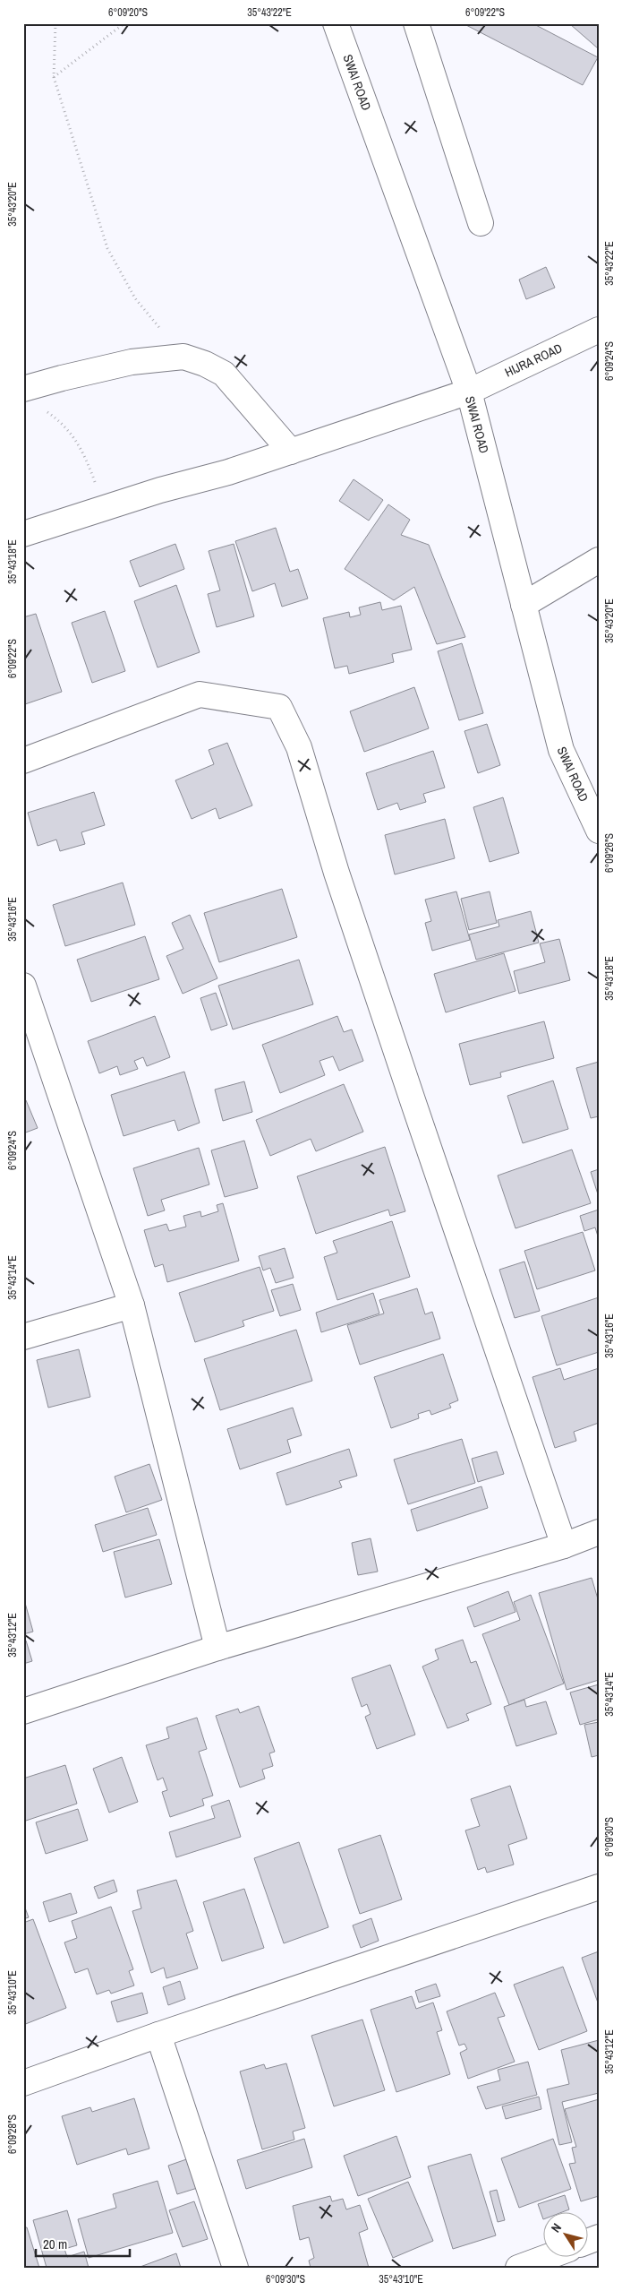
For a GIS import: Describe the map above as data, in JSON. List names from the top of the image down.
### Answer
{
  "streets": {
    "street": ["SWAI ROAD", "HIJRA ROAD"]
  },
  "crossings": [
    ["SWAI ROAD", "HIJRA ROAD"]
  ],
  "scale_bar": "20 m",
  "north": "top left",
  "coordinates": [
    "6°09'20\"S",
    "35°43'22\"E",
    "6°09'22\"S",
    "35°43'20\"E",
    "6°09'24\"S",
    "35°43'18\"E",
    "6°09'26\"S",
    "35°43'16\"E",
    "35°43'14\"E",
    "35°43'12\"E",
    "6°09'30\"S",
    "35°43'10\"E",
    "6°09'28\"S"
  ]
}
